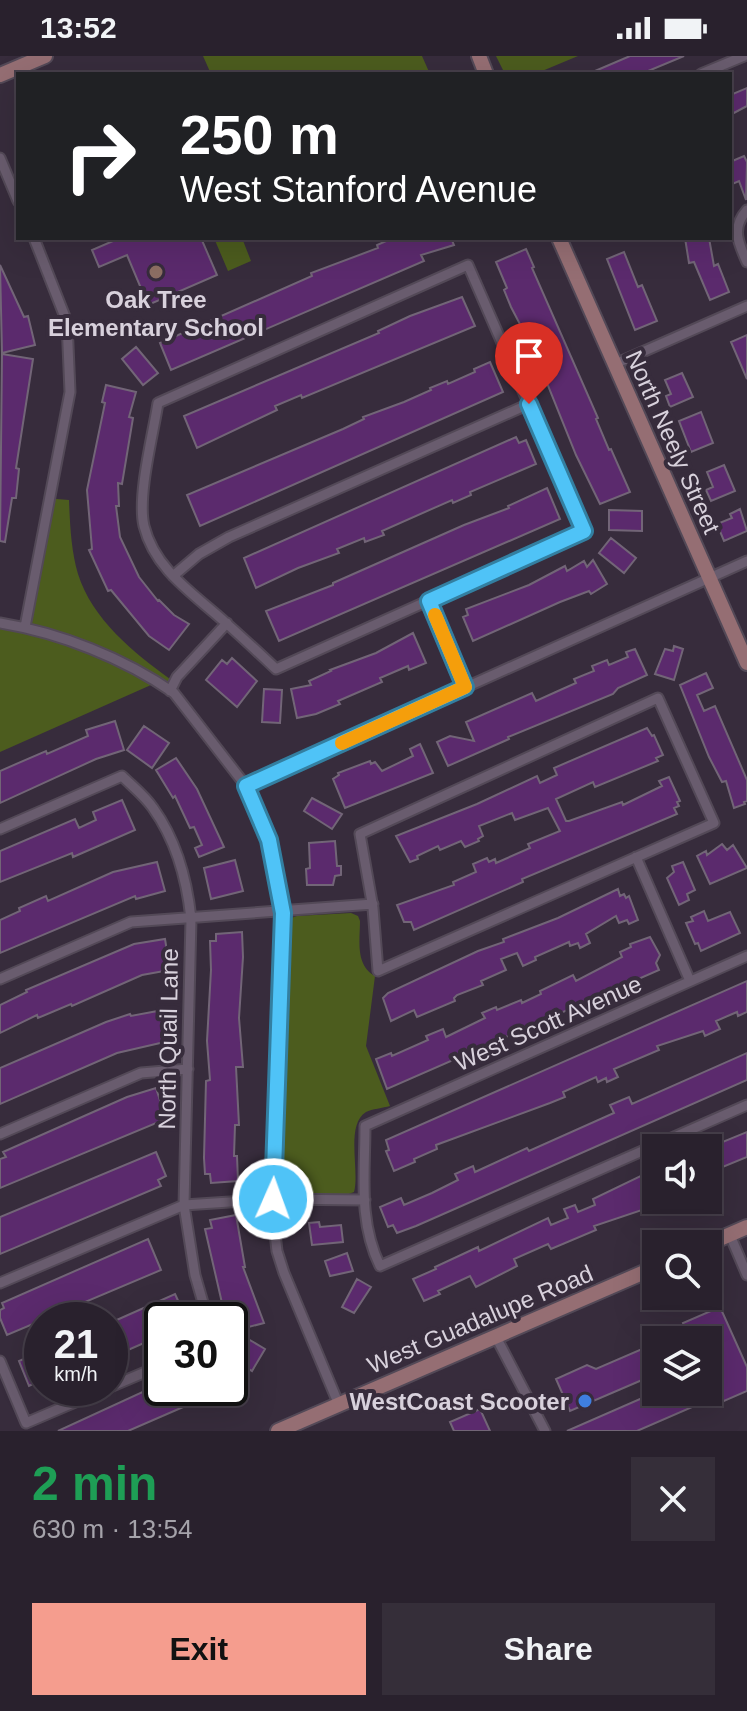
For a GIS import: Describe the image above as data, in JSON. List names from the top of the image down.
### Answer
{
  "streets": {
    "street": [
      "North Neely Street",
      "West Scott Avenue",
      "North Quail Lane",
      "West Guadalupe Road"
    ]
  },
  "places": ["Oak Tree Elementary School", "WestCoast Scooter"],
  "page": {
    "status": "13:52",
    "turn": ["250 m", "West Stanford Avenue"],
    "speed": "21 km/h",
    "limit": "30",
    "heading": ["2 min", "630 m · 13:54"],
    "buttons": ["Exit", "Share"]
  }
}
